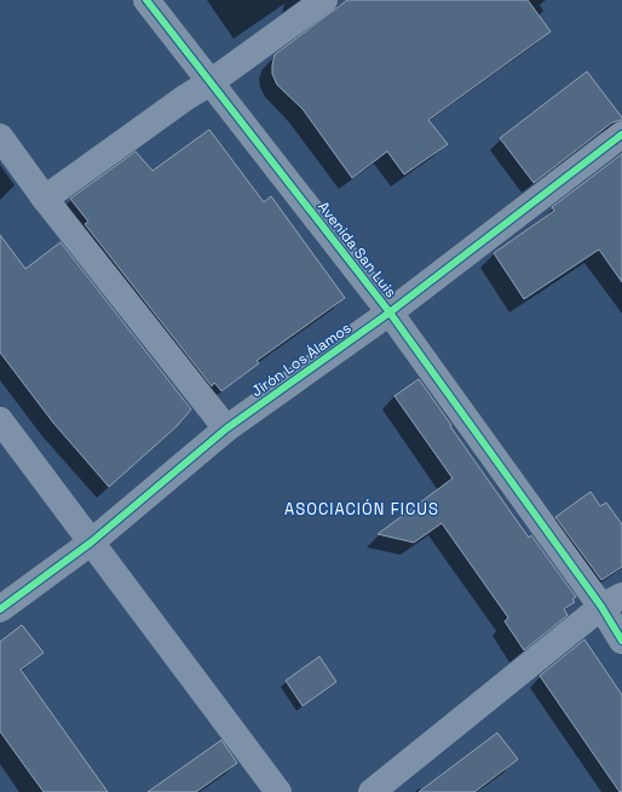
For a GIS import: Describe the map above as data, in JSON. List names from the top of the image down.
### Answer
{
  "streets": {
    "street": ["Avenida San Luis", "Jirón Los Álamos"]
  },
  "crossings": [
    ["Avenida San Luis", "Jirón Los Álamos"]
  ],
  "districts": ["ASOCIACIÓN FICUS"]
}
